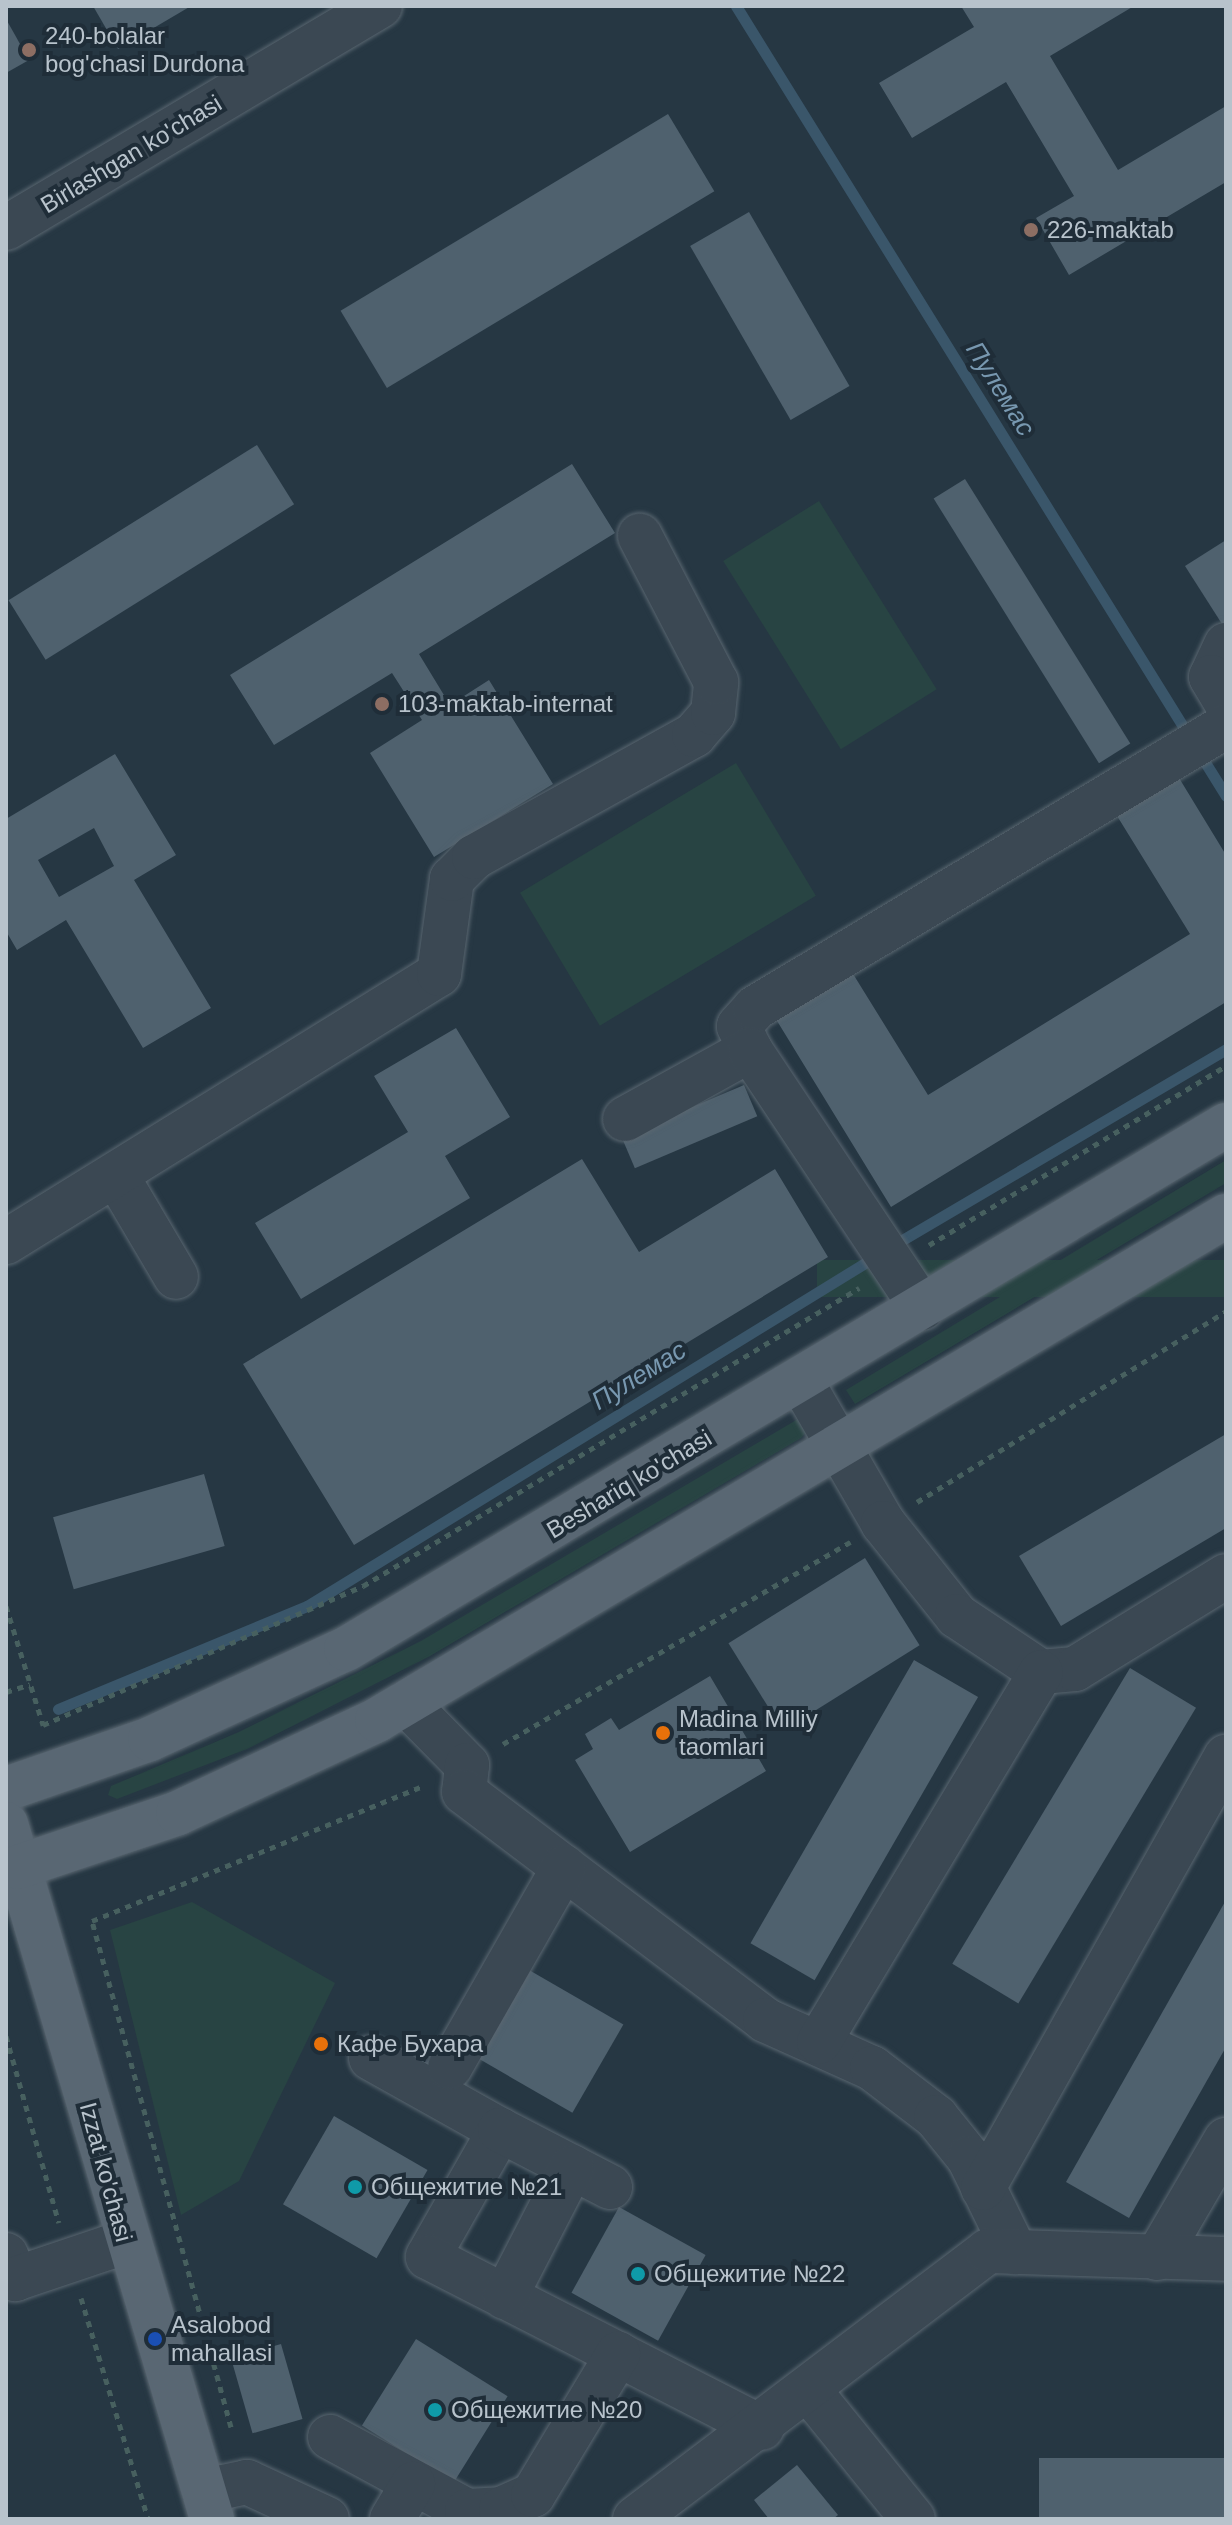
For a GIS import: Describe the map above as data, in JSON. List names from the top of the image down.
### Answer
{
  "streets": {
    "main road": ["Beshariq ko'chasi", "Izzat ko'chasi"],
    "street": ["Birlashgan ko'chasi"]
  },
  "water": ["Пулемас"],
  "places": [
    "240-bolalar bog'chasi Durdona",
    "226-maktab",
    "103-maktab-internat",
    "Madina Milliy taomlari",
    "Кафе Бухара",
    "Общежитие №21",
    "Общежитие №22",
    "Asalobod mahallasi",
    "Общежитие №20"
  ]
}
